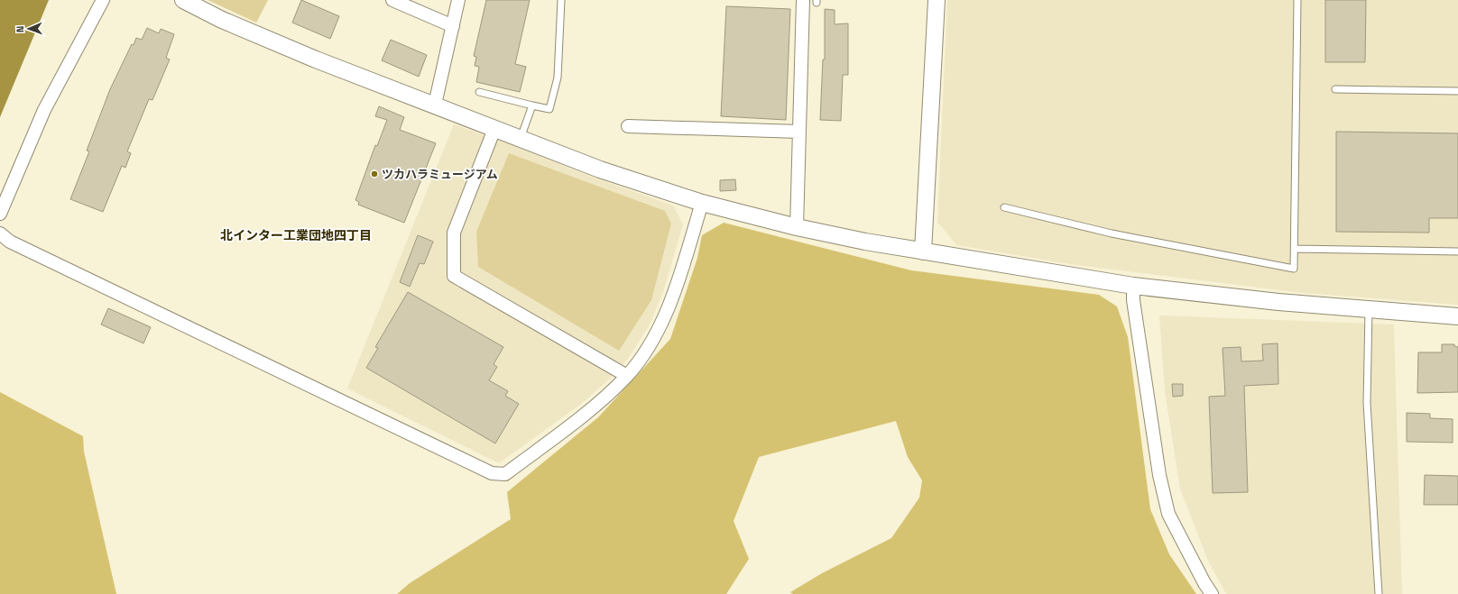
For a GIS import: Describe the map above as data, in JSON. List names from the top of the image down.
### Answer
{
  "districts": ["北インター工業団地四丁目"],
  "places": ["ツカハラミュージアム"],
  "north": "left"
}
